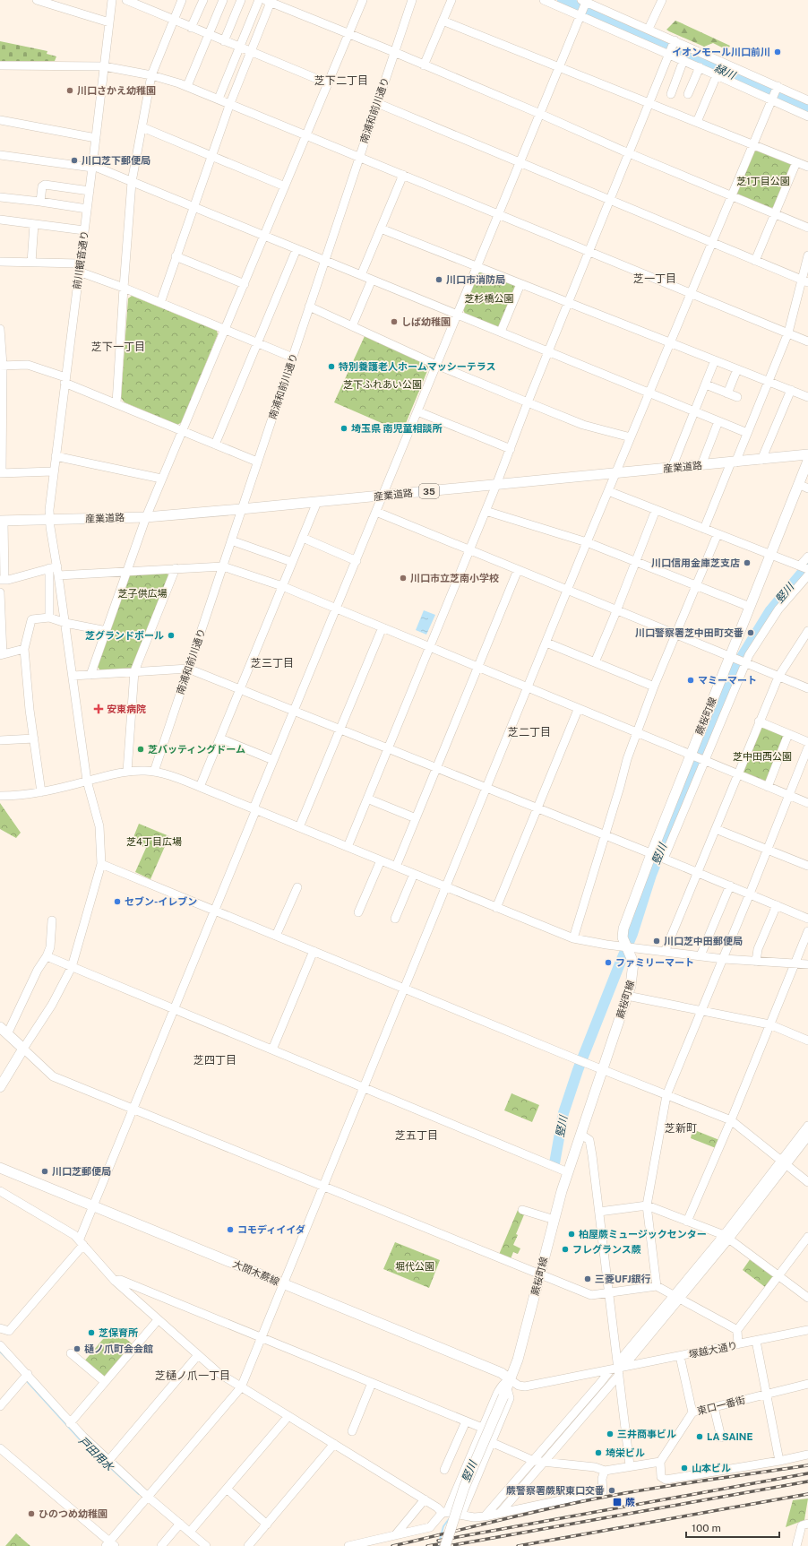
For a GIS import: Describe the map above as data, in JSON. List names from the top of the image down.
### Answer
{
  "streets": {
    "main road": [
      "産業道路",
      "35",
      "蕨桜町線",
      "大間木蕨線"
    ],
    "street": [
      "南浦和前川通り",
      "前川観音通り",
      "塚越大通り",
      "東口一番街"
    ]
  },
  "crossings": [
    ["南浦和前川通り", "産業道路"],
    ["前川観音通り", "産業道路"],
    ["蕨桜町線", "大間木蕨線"],
    ["蕨桜町線", "塚越大通り"],
    ["大間木蕨線", "塚越大通り"]
  ],
  "districts": [
    "芝下二丁目",
    "芝一丁目",
    "芝下一丁目",
    "芝三丁目",
    "芝二丁目",
    "芝四丁目",
    "芝新町",
    "芝五丁目",
    "芝樋ノ爪一丁目"
  ],
  "water": ["緑川", "竪川", "戸田用水"],
  "parks": [
    "芝1丁目公園",
    "芝杉橋公園",
    "芝下ふれあい公園",
    "芝子供広場",
    "芝中田西公園",
    "芝4丁目広場",
    "堀代公園"
  ],
  "places": {
    "other": [
      "イオンモール川口前川",
      "川口さかえ幼稚園",
      "川口芝下郵便局",
      "川口市消防局",
      "しば幼稚園",
      "特別養護老人ホームマッシーテラス",
      "埼玉県 南児童相談所",
      "川口信用金庫芝支店",
      "川口市立芝南小学校",
      "川口警察署芝中田町交番",
      "芝グランドボール",
      "マミーマート",
      "芝バッティングドーム",
      "セブン-イレブン",
      "川口芝中田郵便局",
      "ファミリーマート",
      "川口芝郵便局",
      "コモディイイダ",
      "柏屋蕨ミュージックセンター",
      "フレグランス蕨",
      "三菱UFJ銀行",
      "芝保育所",
      "樋ノ爪町会会館",
      "三井商事ビル",
      "LA SAINE",
      "埼栄ビル",
      "山本ビル",
      "蕨警察署蕨駅東口交番",
      "ひのつめ幼稚園"
    ],
    "health": ["安東病院"],
    "transit": ["蕨"]
  },
  "scale_bar": "100 m"
}
